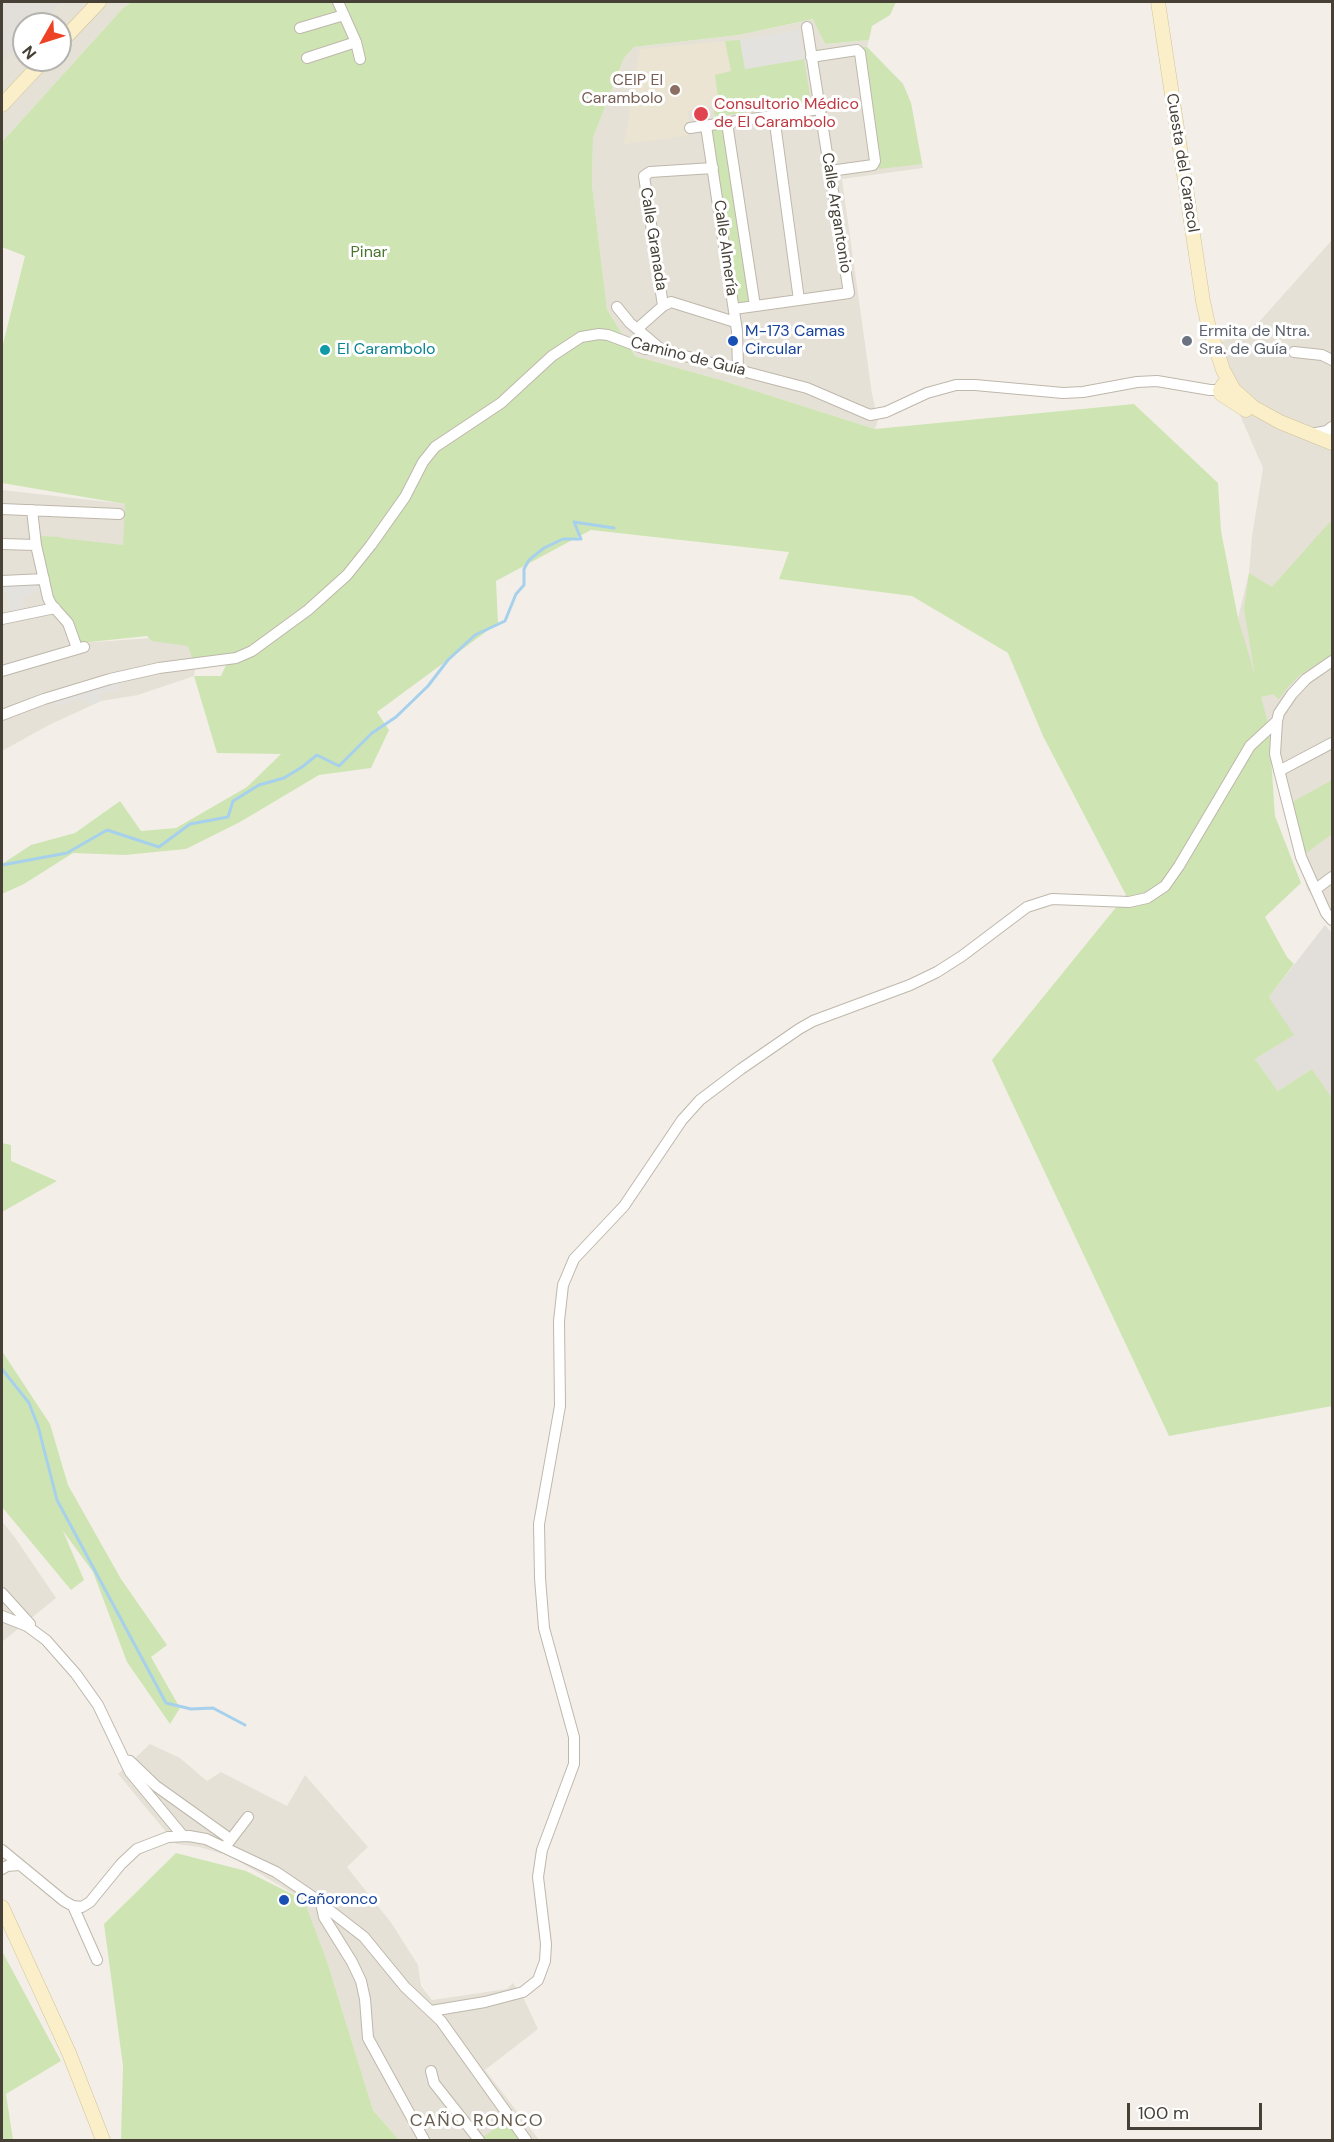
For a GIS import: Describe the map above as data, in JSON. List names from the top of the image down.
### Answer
{
  "streets": {
    "main road": ["Cuesta del Caracol"],
    "street": [
      "Calle Argantonio",
      "Calle Granada",
      "Calle Almería",
      "Camino de Guía"
    ]
  },
  "crossings": [
    ["Cuesta del Caracol", "Camino de Guía"],
    ["Calle Granada", "Calle Almería"],
    ["Calle Almería", "Camino de Guía"]
  ],
  "districts": ["CAÑO RONCO"],
  "parks": ["Pinar"],
  "places": [
    "CEIP El Carambolo",
    "Consultorio Médico de El Carambolo",
    "M-173 Camas Circular",
    "Ermita de Ntra. Sra. de Guía",
    "El Carambolo",
    "Cañoronco"
  ],
  "scale_bar": "100 m",
  "north": "bottom left"
}
